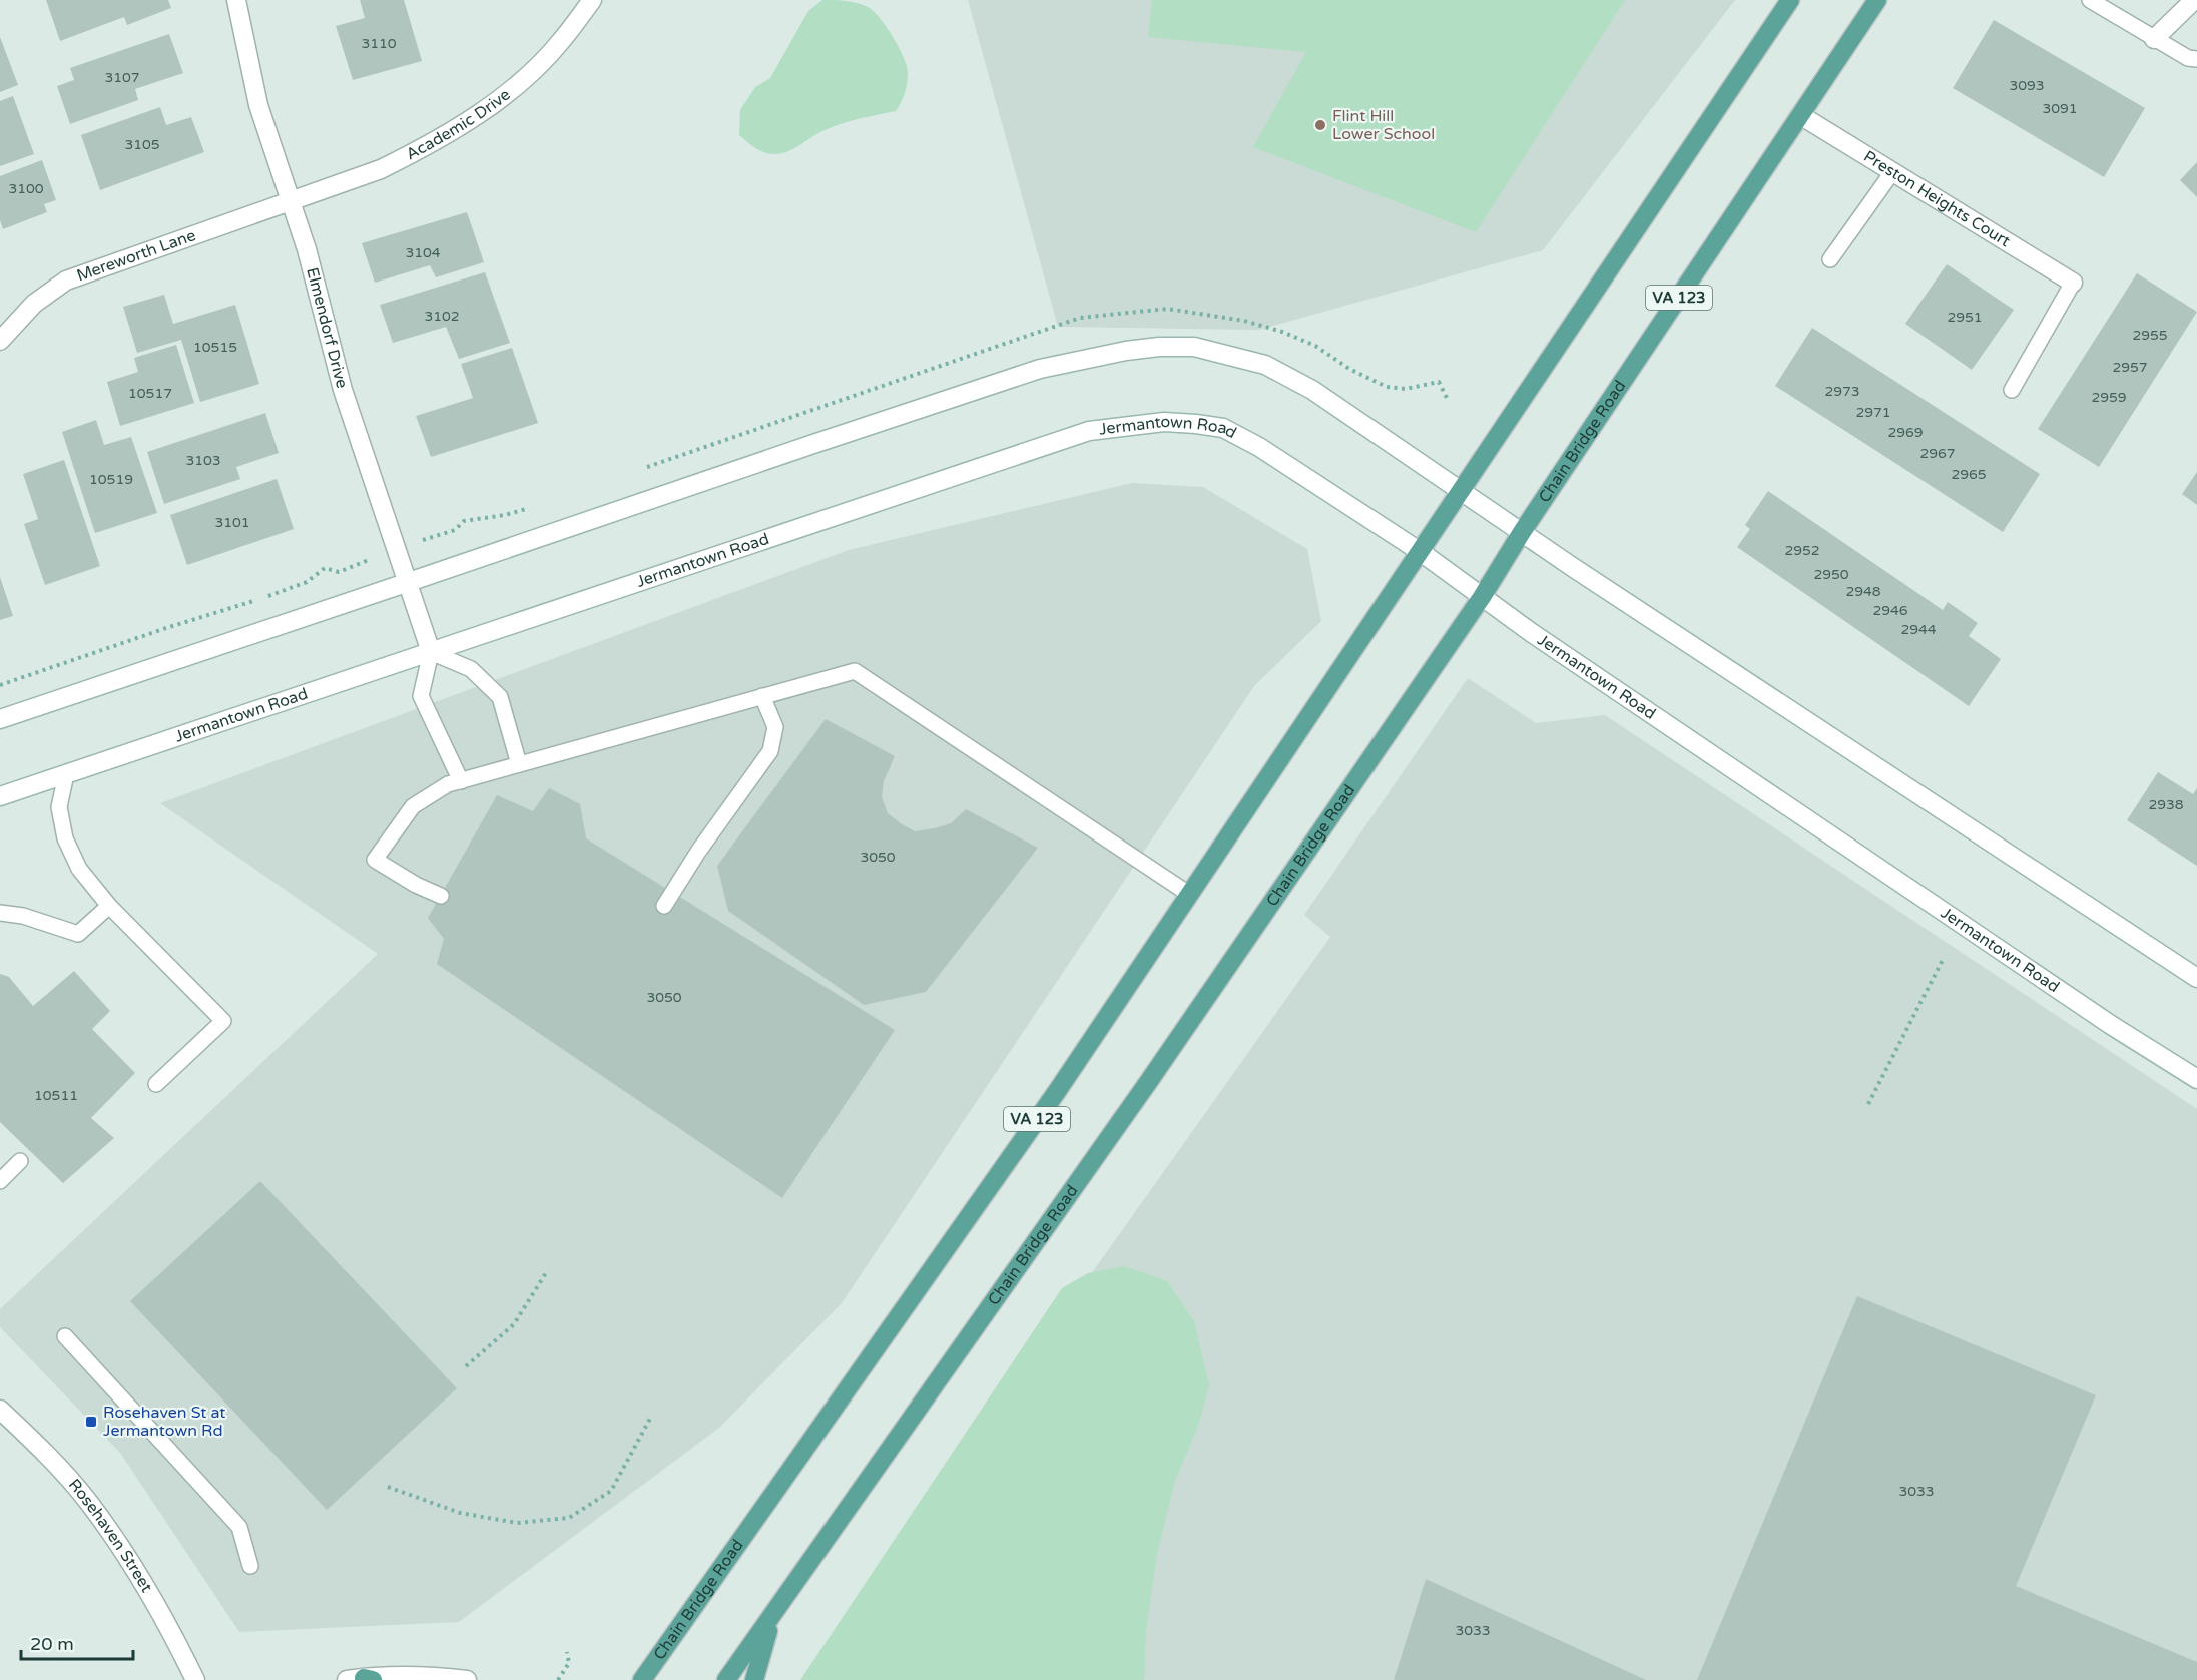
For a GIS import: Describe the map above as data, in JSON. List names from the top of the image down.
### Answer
{
  "streets": {
    "main road": [
      "Academic Drive",
      "Preston Heights Court",
      "Mereworth Lane",
      "VA 123",
      "Elmendorf Drive",
      "Jermantown Road",
      "Chain Bridge Road",
      "Rosehaven Street"
    ]
  },
  "crossings": [
    ["Academic Drive", "Mereworth Lane"],
    ["Academic Drive", "Elmendorf Drive"],
    ["Preston Heights Court", "Chain Bridge Road"],
    ["Mereworth Lane", "Elmendorf Drive"],
    ["Elmendorf Drive", "Jermantown Road"],
    ["Jermantown Road", "Chain Bridge Road"]
  ],
  "places": {
    "other": ["Flint Hill Lower School"],
    "transit": ["Rosehaven St at Jermantown Rd"]
  },
  "house_numbers": [
    "3110",
    "3107",
    "3093",
    "3091",
    "3105",
    "3100",
    "3104",
    "3102",
    "2951",
    "2955",
    "10515",
    "2957",
    "2973",
    "10517",
    "2959",
    "2971",
    "2969",
    "2967",
    "3103",
    "2965",
    "10519",
    "3101",
    "2952",
    "2950",
    "2948",
    "2946",
    "2944",
    "2938",
    "3050",
    "3050",
    "10511",
    "3033",
    "3033"
  ],
  "scale_bar": "20 m"
}
